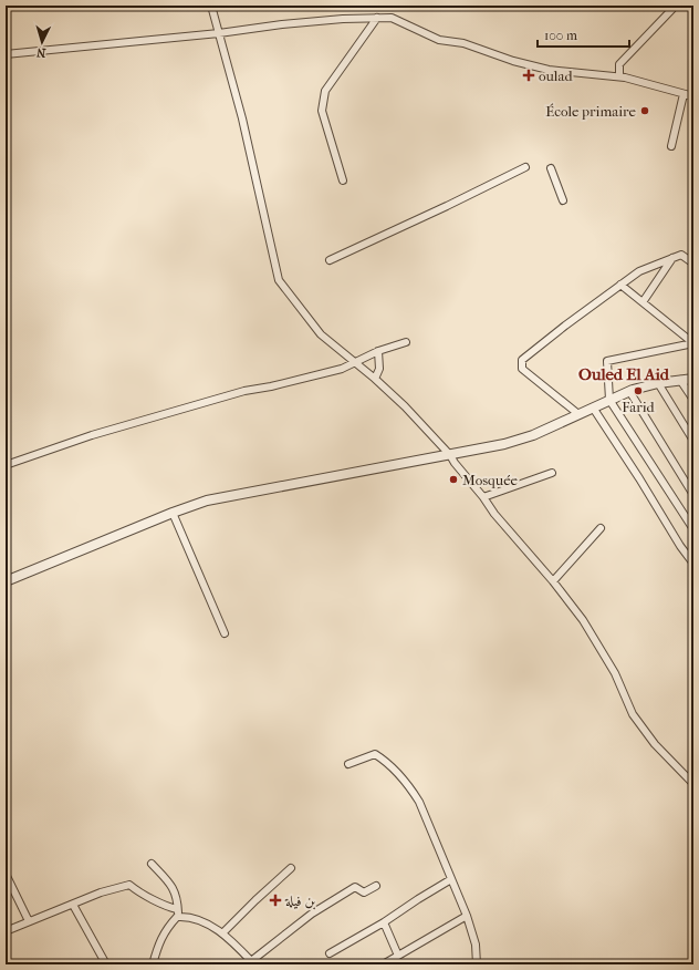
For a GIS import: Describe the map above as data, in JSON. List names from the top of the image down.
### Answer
{
  "districts": ["Ouled El Aid"],
  "places": {
    "health": ["oulad", "بن فيلة"],
    "other": ["École primaire", "Farid", "Mosquée"]
  },
  "scale_bar": "100 m",
  "north": "bottom"
}
